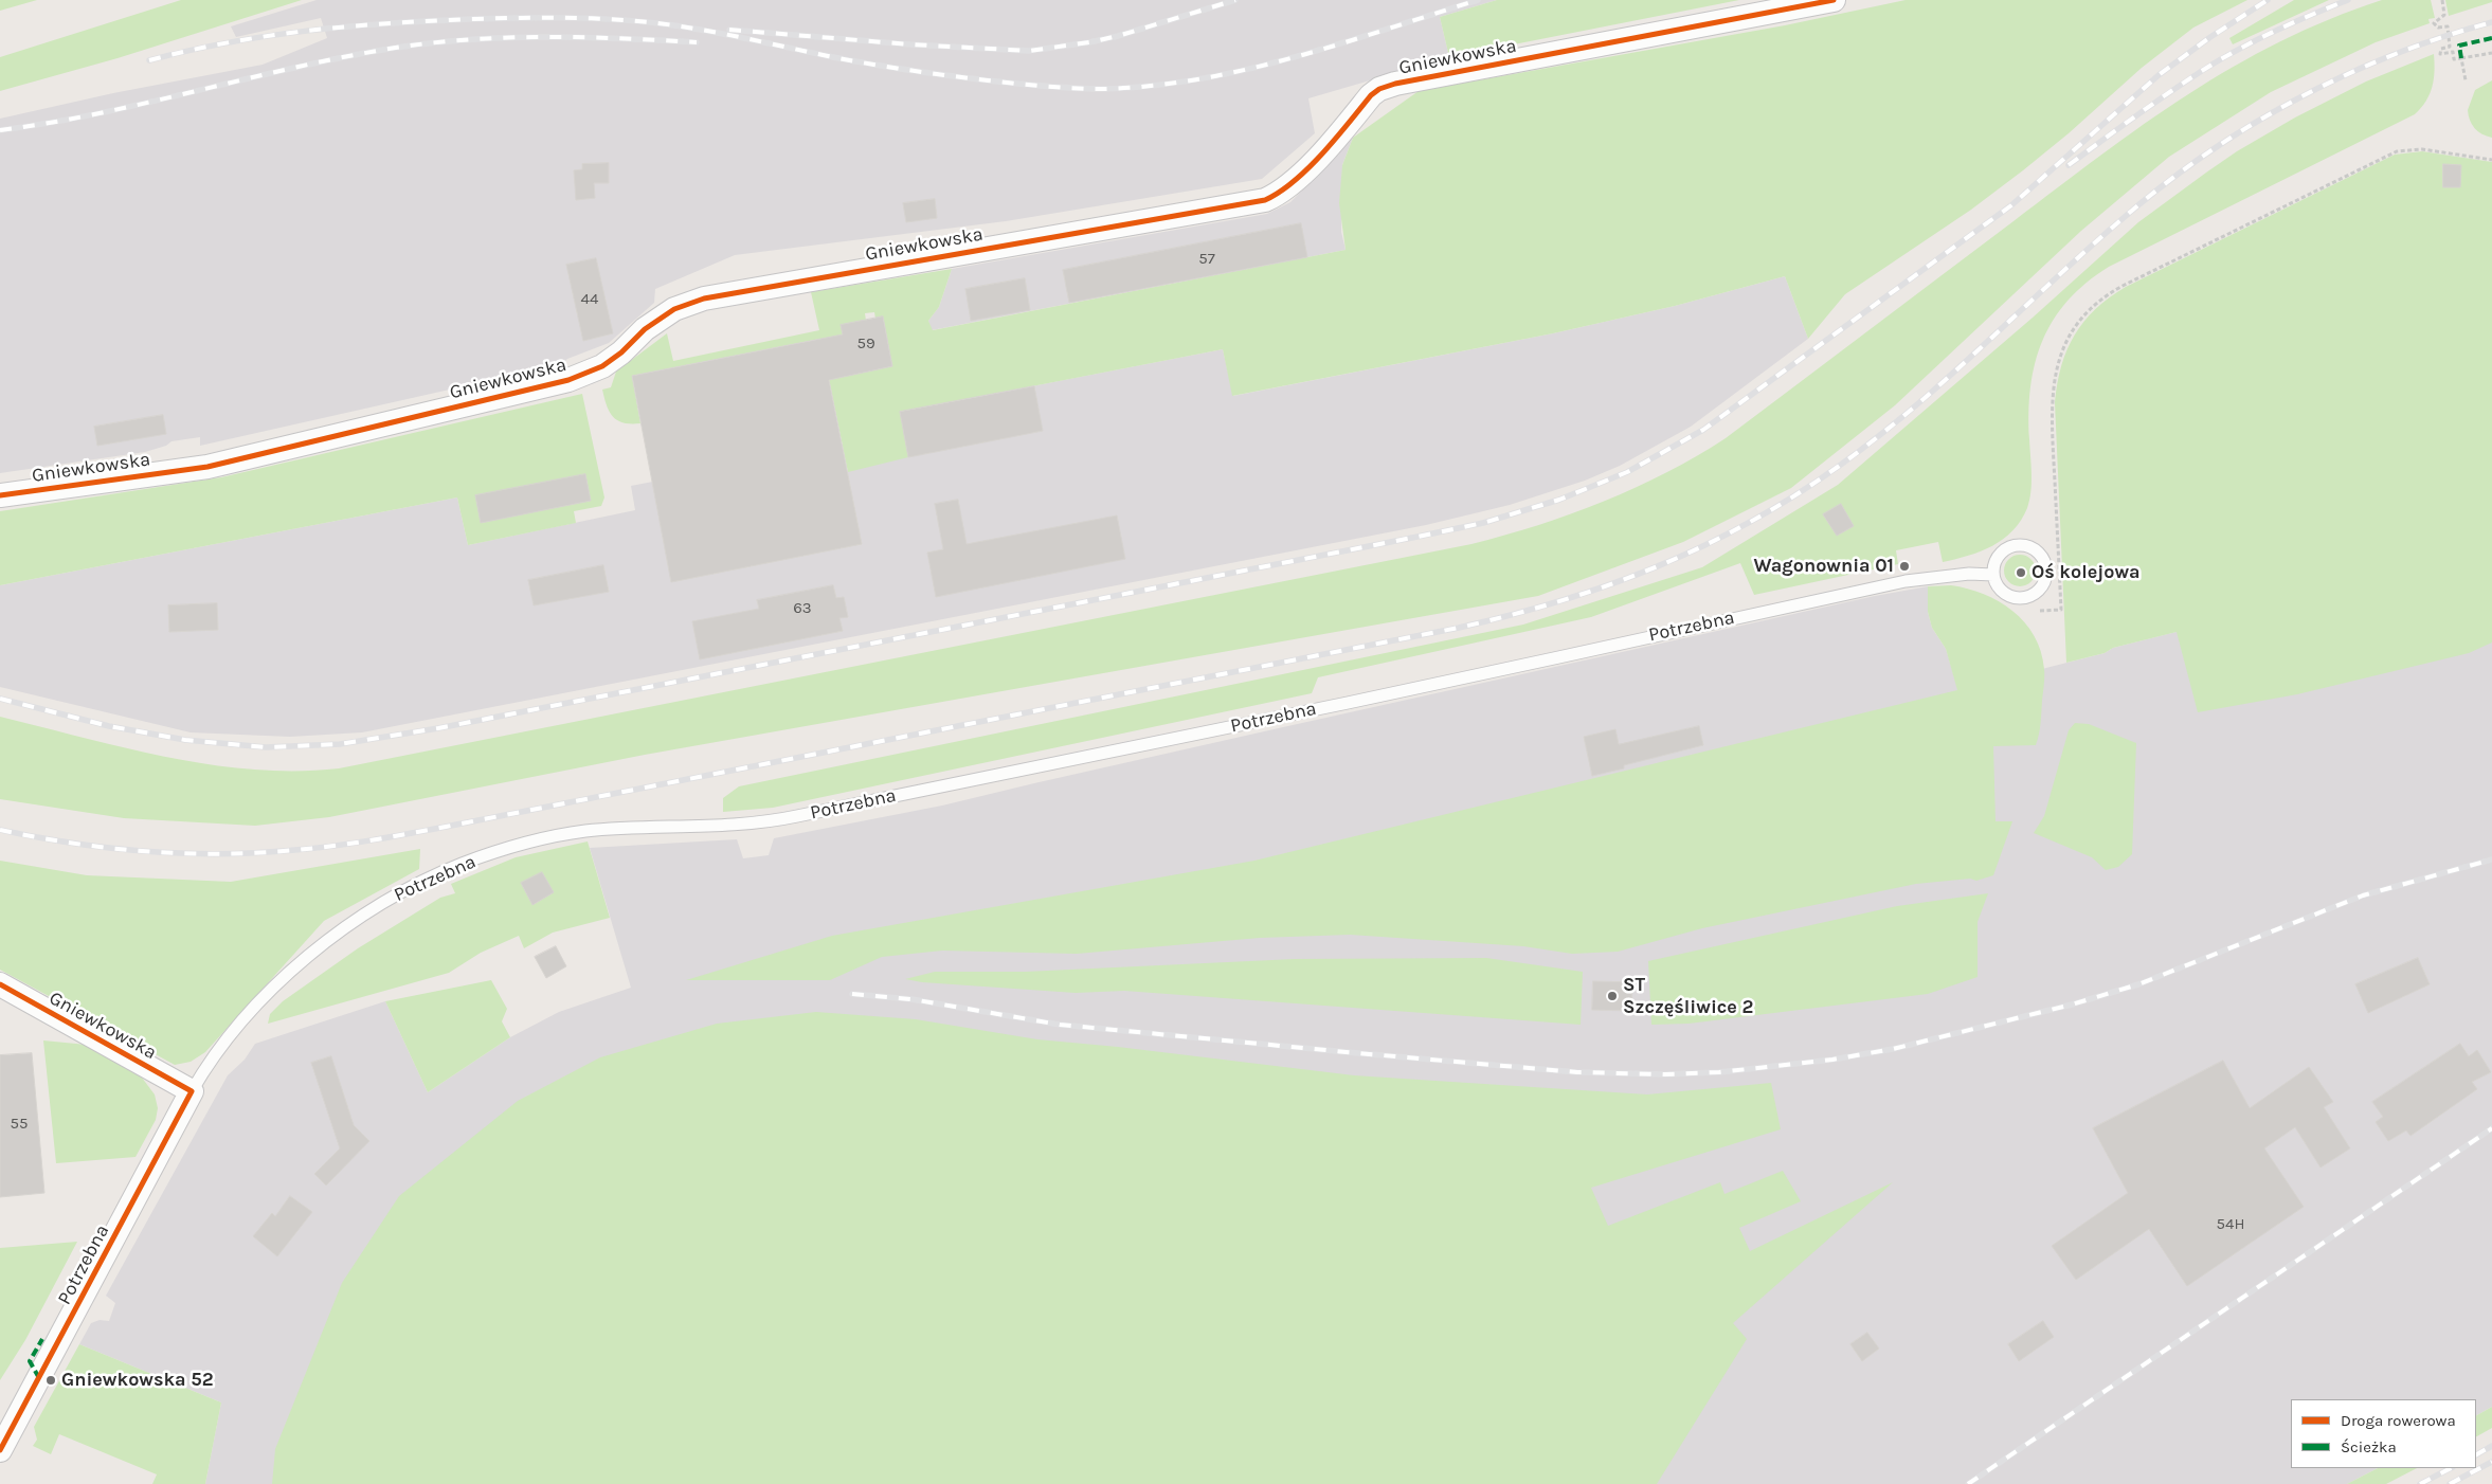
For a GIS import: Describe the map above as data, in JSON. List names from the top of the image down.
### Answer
{
  "streets": {
    "street": ["Gniewkowska", "Potrzebna"]
  },
  "crossings": [
    ["Gniewkowska", "Potrzebna"]
  ],
  "places": [
    "Wagonownia 01",
    "Oś kolejowa",
    "ST Szczęśliwice 2",
    "Gniewkowska 52"
  ],
  "house_numbers": [
    "57",
    "44",
    "59",
    "63",
    "55",
    "54H"
  ],
  "legend": ["Droga rowerowa", "Ścieżka"]
}
